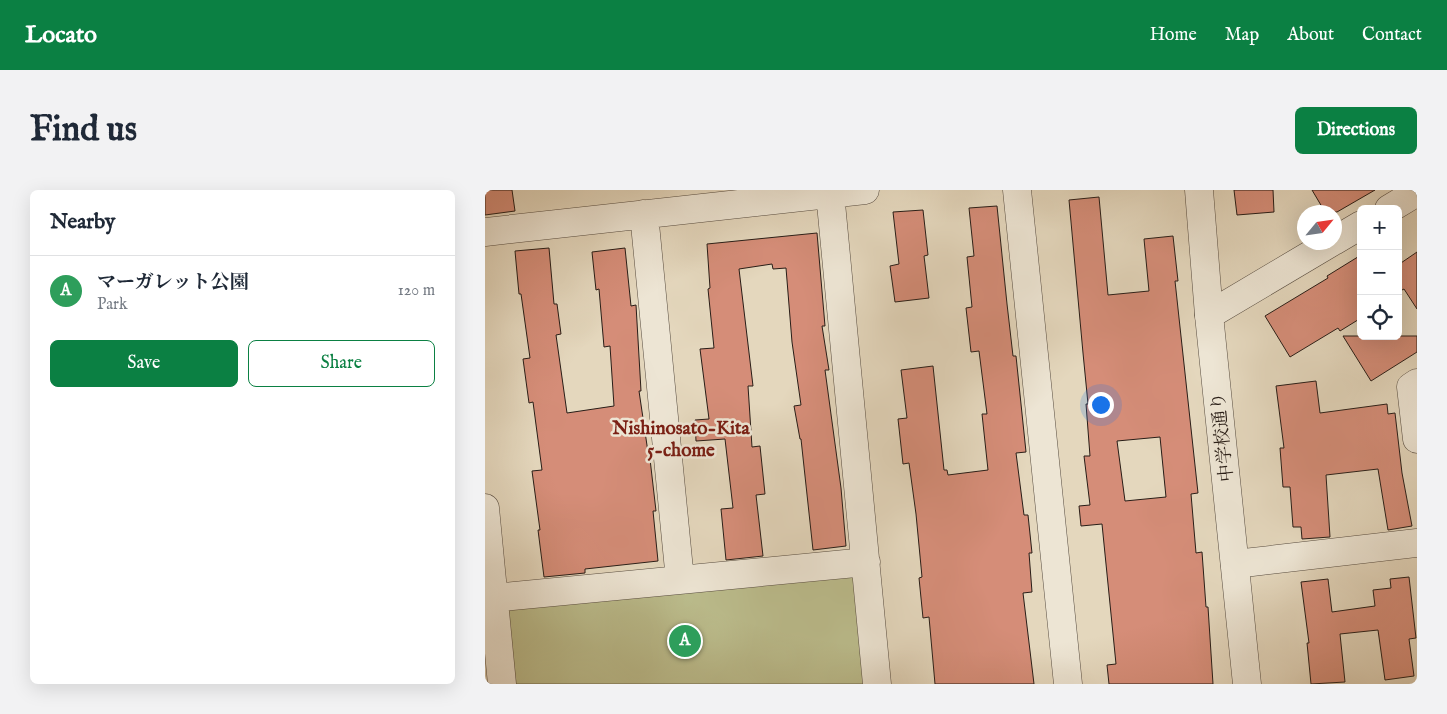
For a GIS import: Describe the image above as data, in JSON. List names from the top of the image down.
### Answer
{
  "streets": {
    "street": ["中学校通り"]
  },
  "districts": ["Nishinosato-Kita 5-chome"],
  "north": "top right",
  "page": {
    "header": "Locato",
    "nav": [
      "Home",
      "Map",
      "About",
      "Contact"
    ],
    "buttons": [
      "Directions",
      ["Save", "Share"]
    ],
    "title": "Find us",
    "heading": "Nearby",
    "map_buttons": ["+", "−"],
    "list": [
      {
        "mark": "A",
        "name": "マーガレット公園",
        "note": "Park",
        "value": "120 m"
      }
    ],
    "pins": "A"
  }
}
